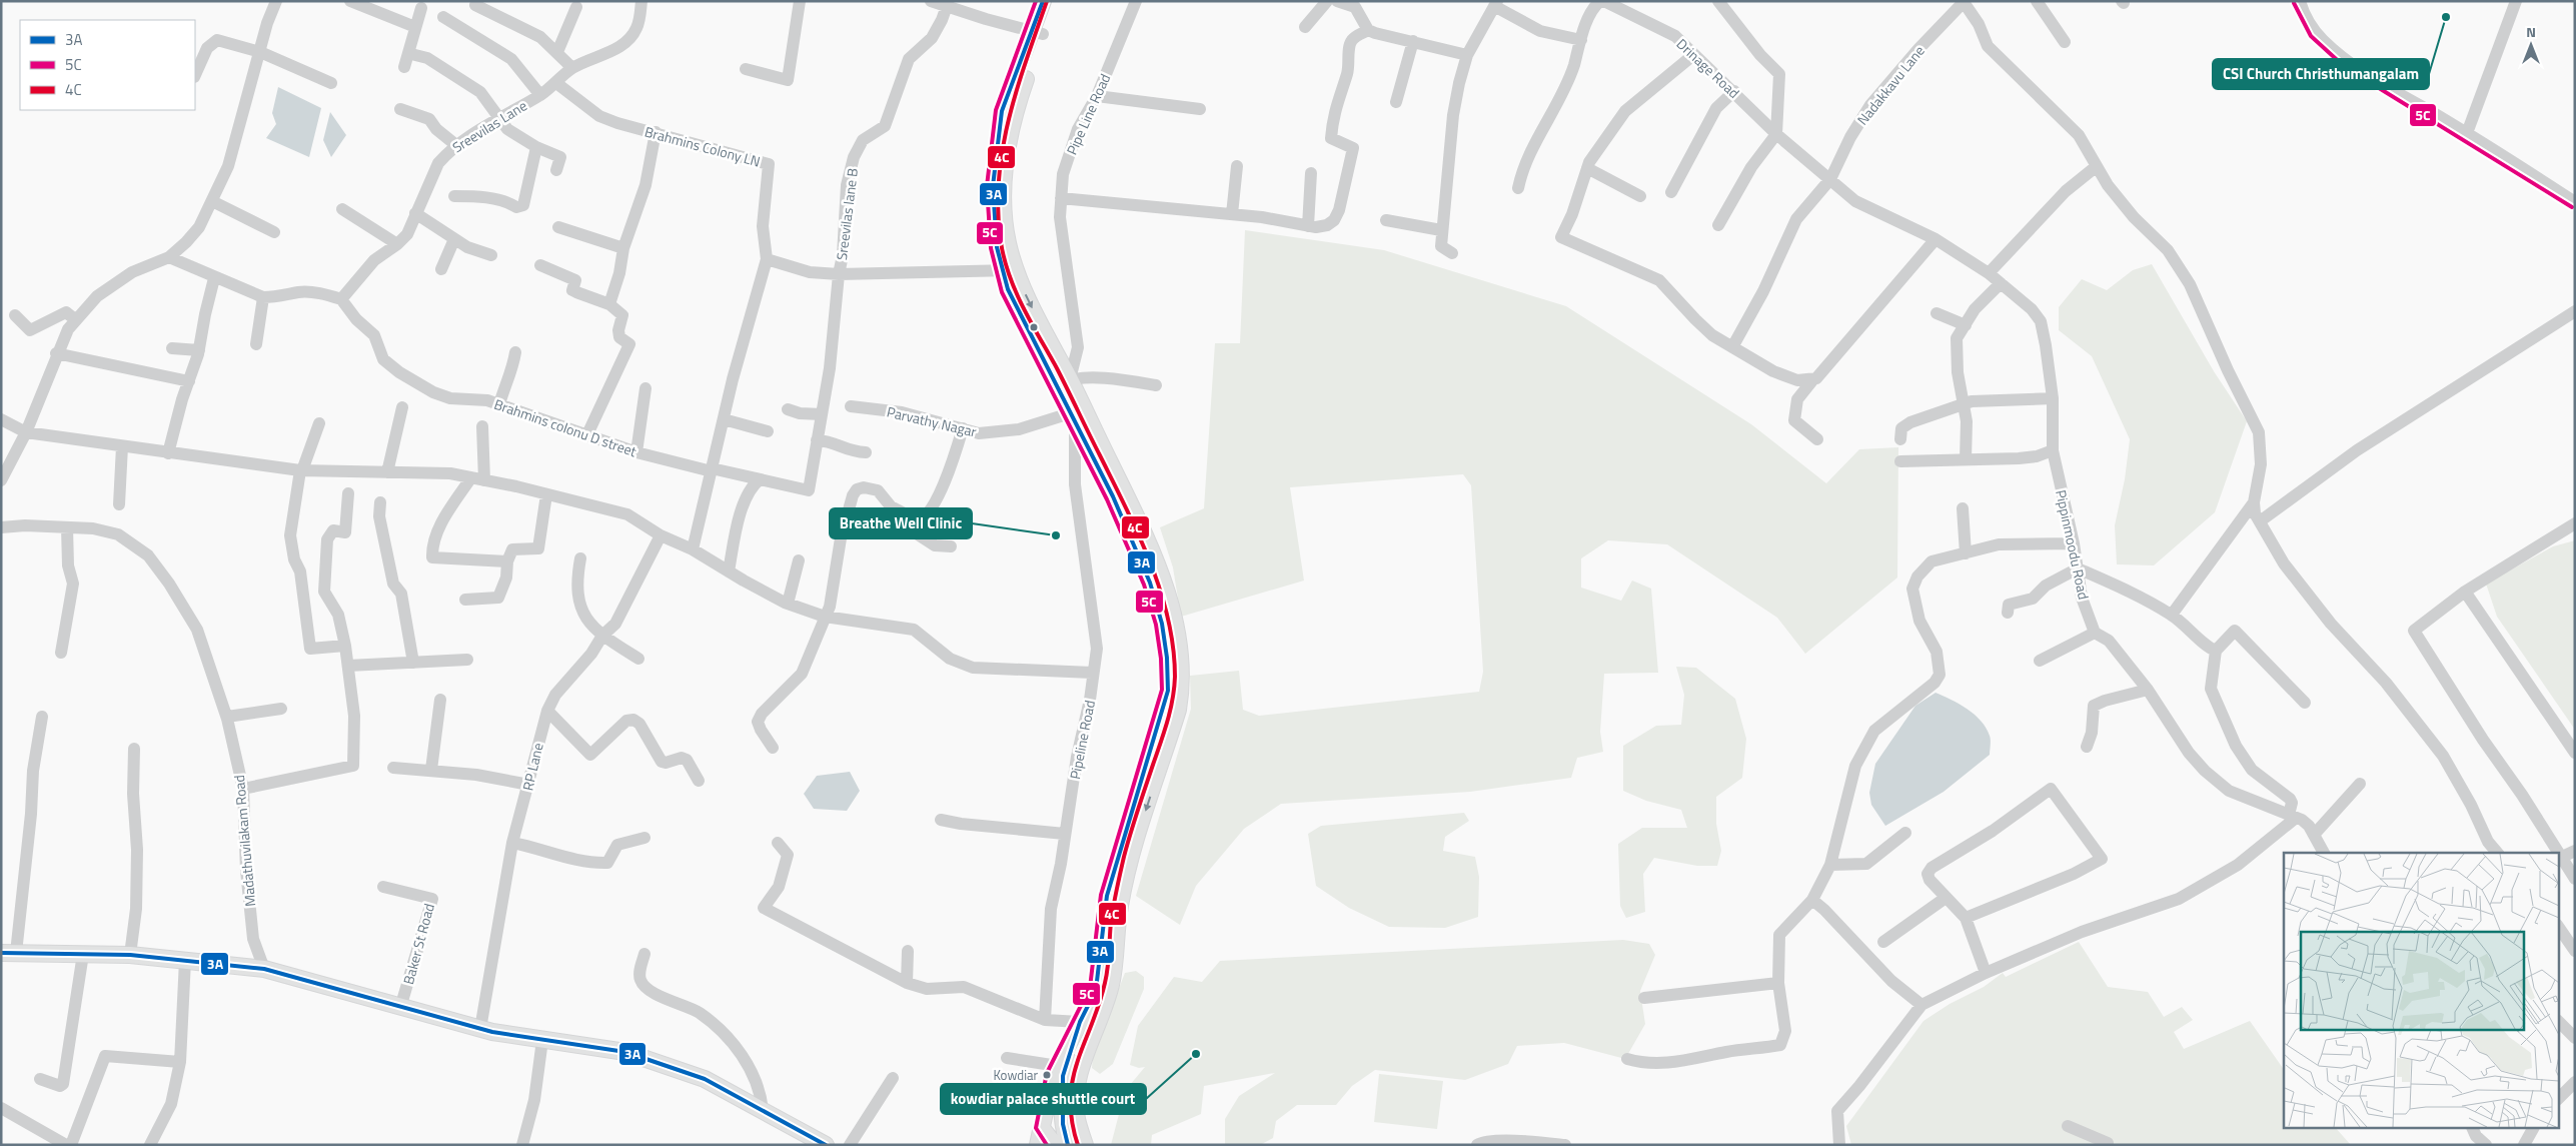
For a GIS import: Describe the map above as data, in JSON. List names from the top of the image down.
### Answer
{
  "streets": {
    "street": [
      "Drinage Road",
      "Nadakkavu Lane",
      "Pipe Line Road",
      "Sreevilas Lane",
      "Brahmins Colony LN",
      "Sreevilas lane B",
      "Parvathy Nagar",
      "Brahmins colonu D street",
      "Pippinmoodu Road",
      "Pipeline Road",
      "RP Lane",
      "Madathuvilakam Road",
      "Baker St Road"
    ]
  },
  "crossings": [
    ["Drinage Road", "Nadakkavu Lane"],
    ["Drinage Road", "Pippinmoodu Road"],
    ["Nadakkavu Lane", "Pippinmoodu Road"],
    ["Sreevilas Lane", "Brahmins Colony LN"],
    ["Sreevilas Lane", "Brahmins colonu D street"],
    ["Sreevilas lane B", "Brahmins colonu D street"],
    ["Parvathy Nagar", "Pipeline Road"]
  ],
  "places": [
    "CSI Church Christhumangalam",
    "Breathe Well Clinic",
    "kowdiar palace shuttle court",
    "Kowdiar"
  ],
  "lines": ["transit line 3A", "transit line 5C", "transit line 4C"],
  "legend": ["3A", "5C", "4C"],
  "north": "top"
}
